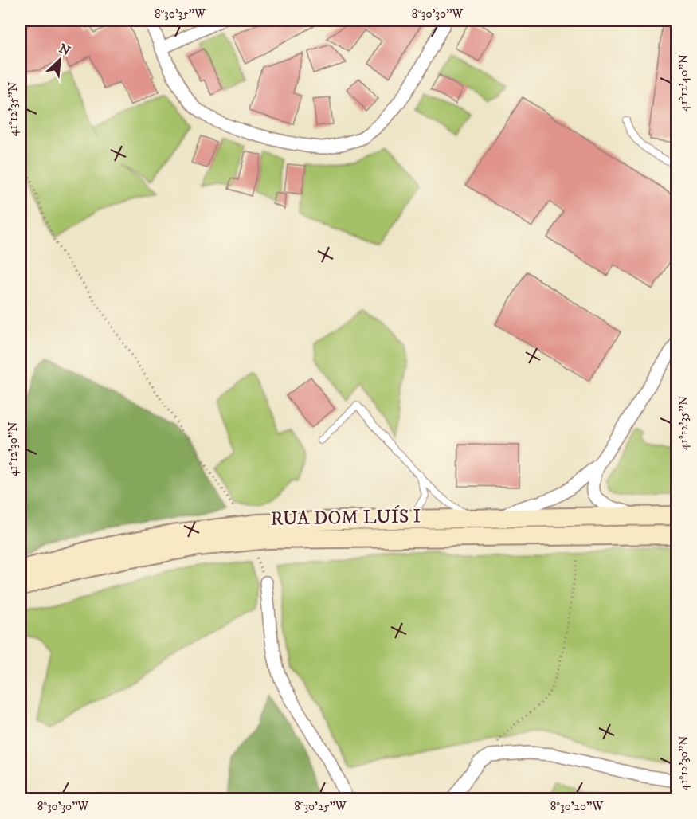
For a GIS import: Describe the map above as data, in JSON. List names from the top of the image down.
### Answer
{
  "streets": {
    "main road": ["RUA DOM LUÍS I"]
  },
  "north": "top right",
  "coordinates": [
    "8°30'35\"W",
    "8°30'30\"W",
    "41°12'40\"N",
    "41°12'35\"N",
    "41°12'30\"N",
    "8°30'25\"W",
    "8°30'20\"W"
  ]
}
